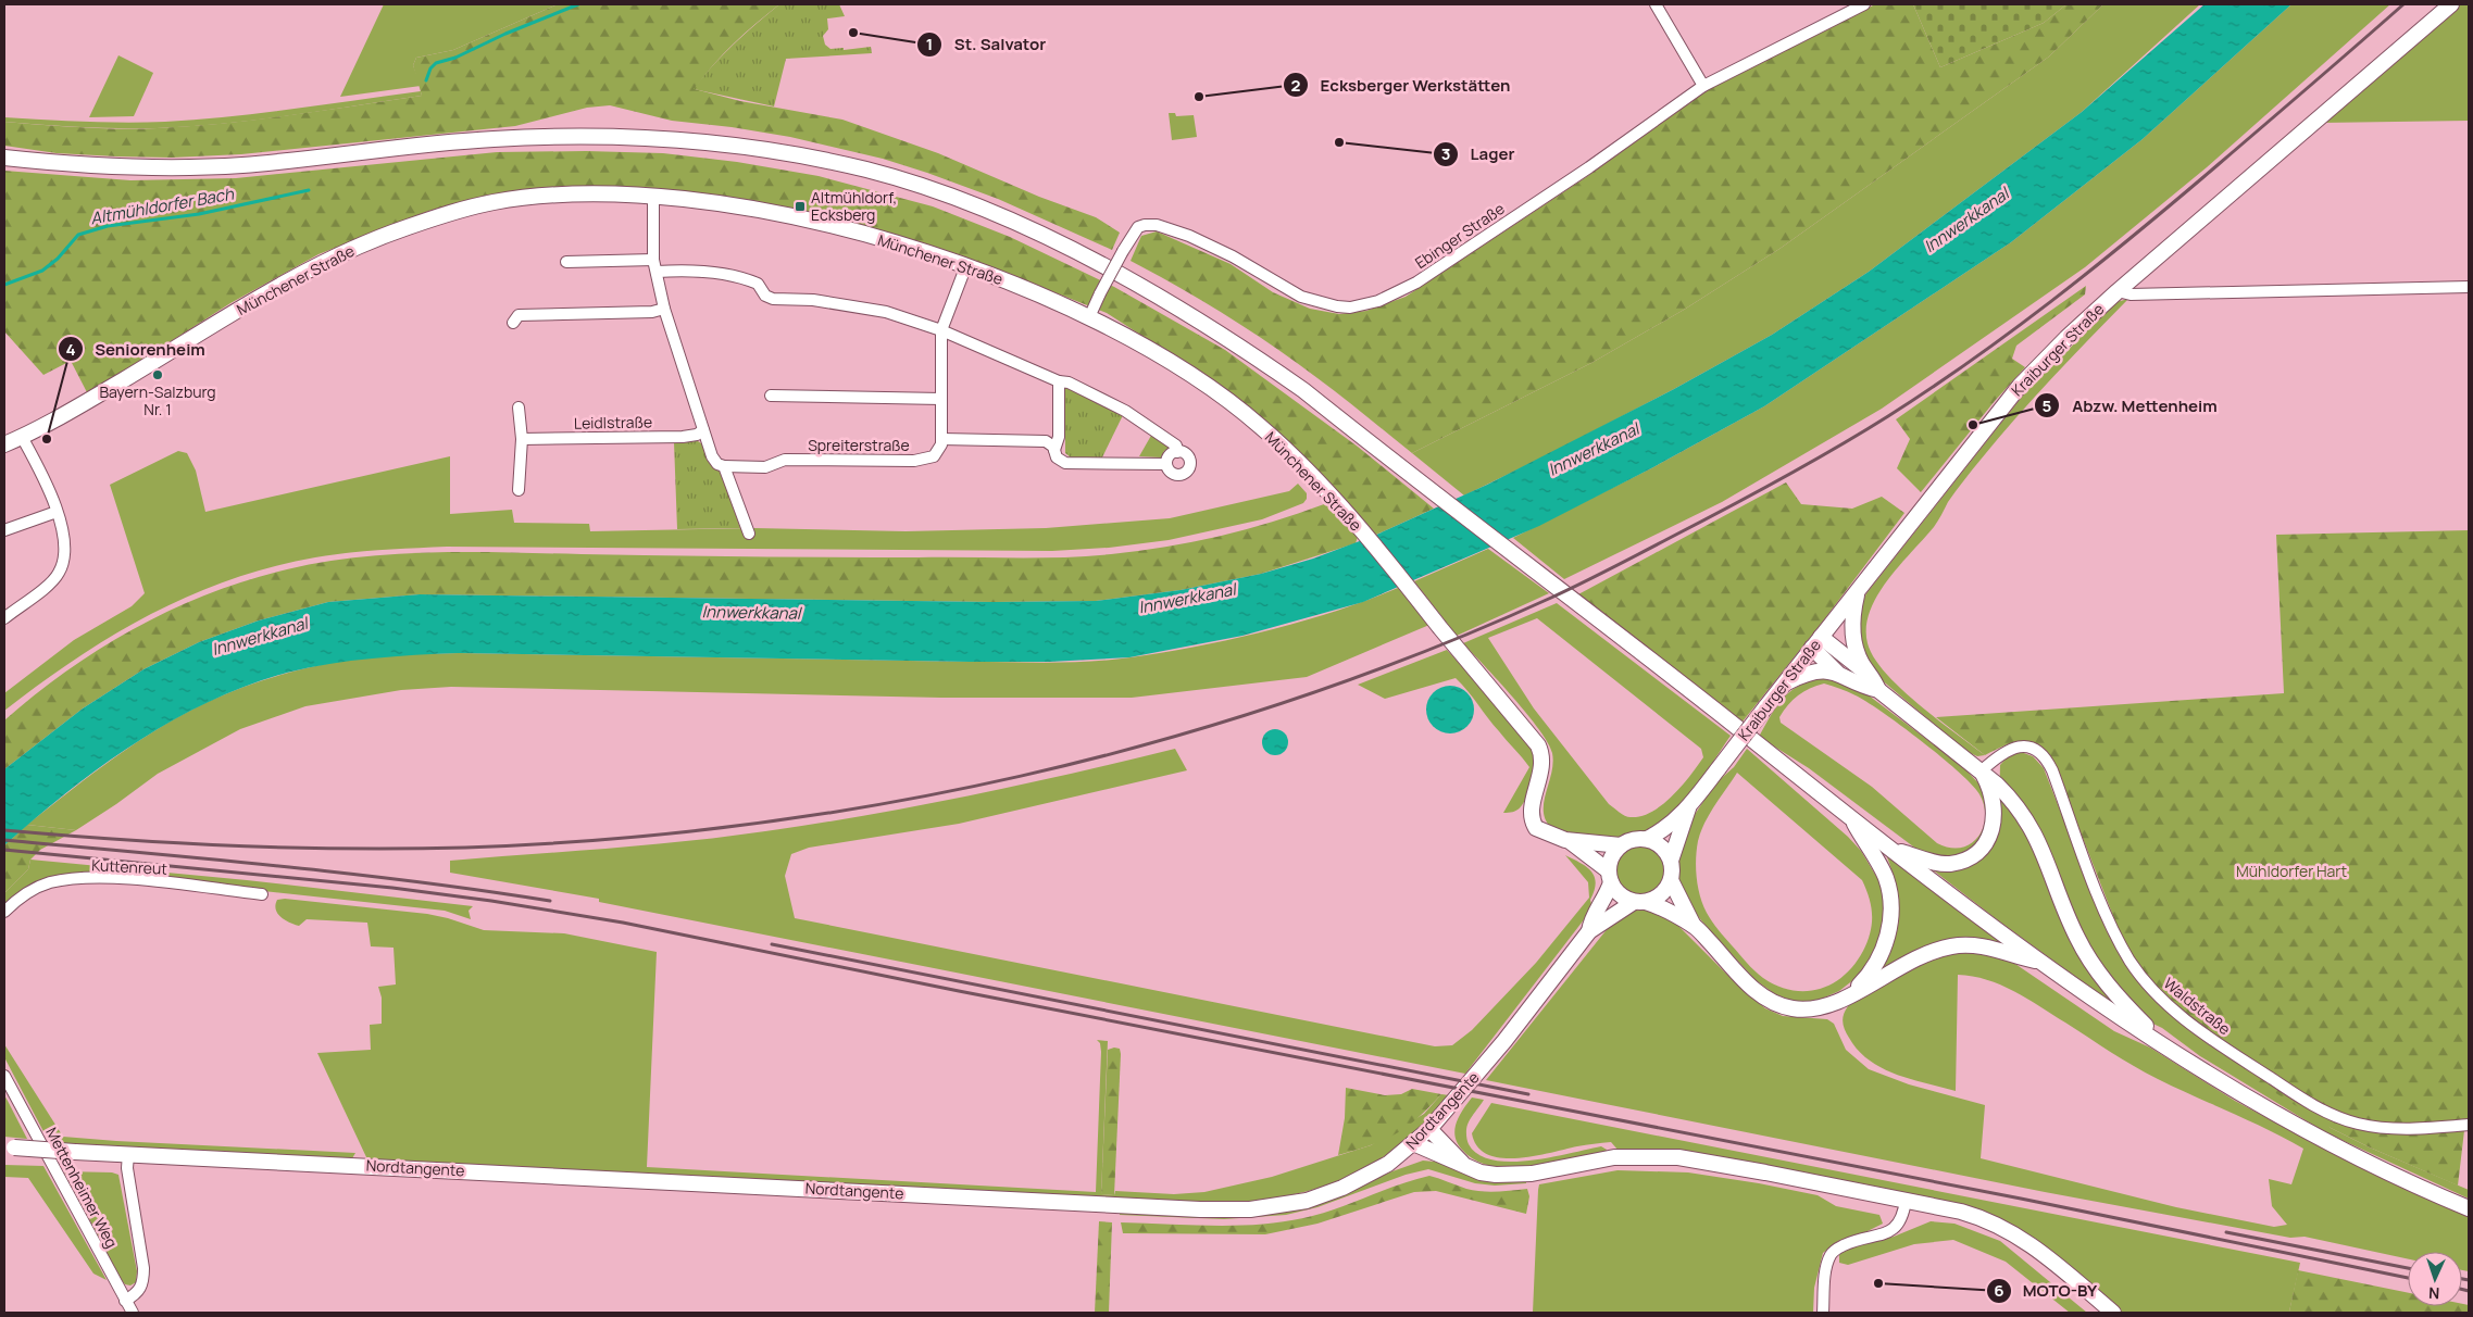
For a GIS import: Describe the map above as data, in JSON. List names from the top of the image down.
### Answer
{
  "streets": {
    "main road": ["Münchener Straße", "Kraiburger Straße", "Nordtangente"],
    "street": [
      "Ebinger Straße",
      "Leidlstraße",
      "Spreiterstraße",
      "Kuttenreut",
      "Waldstraße",
      "Mettenheimer Weg"
    ]
  },
  "crossings": [
    ["Ebinger Straße", "Münchener Straße"],
    ["Münchener Straße", "Kraiburger Straße"],
    ["Münchener Straße", "Nordtangente"],
    ["Kraiburger Straße", "Nordtangente"]
  ],
  "water": ["Altmühldorfer Bach", "Innwerkkanal"],
  "parks": ["Mühldorfer Hart"],
  "places": {
    "other": [
      "St. Salvator",
      "Ecksberger Werkstätten",
      "Lager",
      "Bayern-Salzburg Nr. 1",
      "Abzw. Mettenheim",
      "Seniorenheim",
      "MOTO-BY"
    ],
    "transit": ["Altmühldorf, Ecksberg"]
  },
  "north": "bottom"
}
